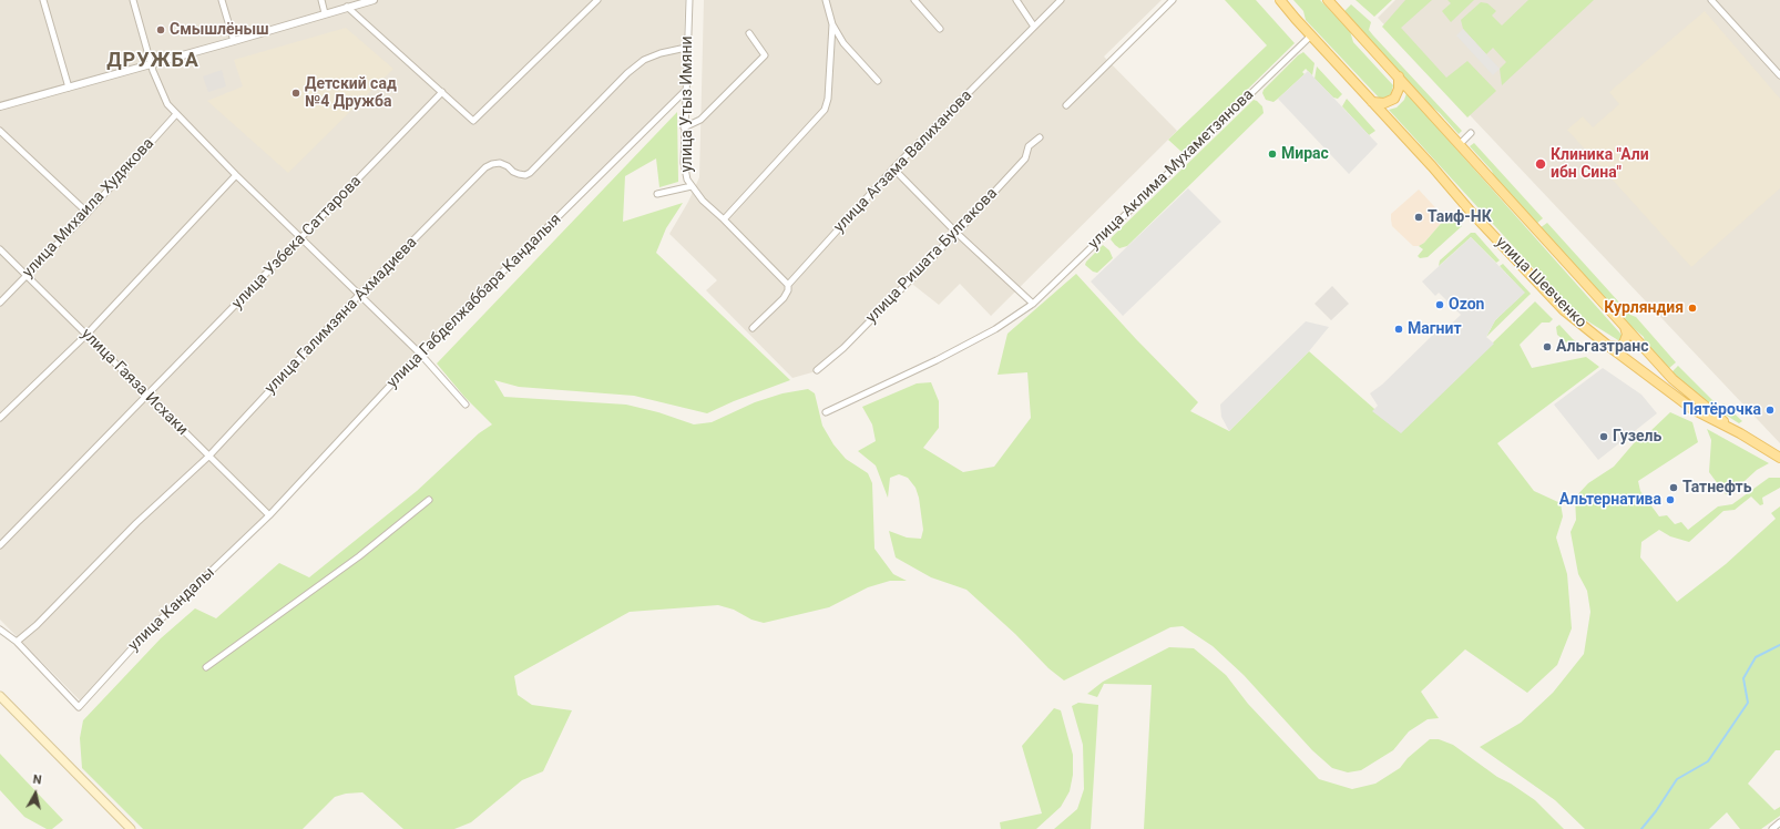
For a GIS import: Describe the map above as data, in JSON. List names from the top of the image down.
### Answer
{
  "streets": {
    "main road": ["улица Шевченко"],
    "street": [
      "улица Утыз Имяни",
      "улица Агзама Валиханова",
      "улица Аклима Мухаметзянова",
      "улица Михаила Худякова",
      "улица Узбека Саттарова",
      "улица Ришата Булгакова",
      "улица Габделжаббара Кандалыя",
      "улица Галимзяна Ахмадиева",
      "улица Гаяза Исхаки",
      "улица Кандалы"
    ]
  },
  "crossings": [
    ["улица Утыз Имяни", "улица Агзама Валиханова"],
    ["улица Утыз Имяни", "улица Габделжаббара Кандалыя"],
    ["улица Утыз Имяни", "улица Галимзяна Ахмадиева"],
    ["улица Аклима Мухаметзянова", "улица Шевченко"],
    ["улица Михаила Худякова", "улица Гаяза Исхаки"],
    ["улица Узбека Саттарова", "улица Гаяза Исхаки"],
    ["улица Габделжаббара Кандалыя", "улица Гаяза Исхаки"],
    ["улица Габделжаббара Кандалыя", "улица Кандалы"],
    ["улица Галимзяна Ахмадиева", "улица Гаяза Исхаки"],
    ["улица Галимзяна Ахмадиева", "улица Кандалы"],
    ["улица Гаяза Исхаки", "улица Кандалы"]
  ],
  "districts": ["ДРУЖБА"],
  "places": [
    "Смышлёныш",
    "Детский сад №4 Дружба",
    "Мирас",
    "Клиника \"Али ибн Сина\"",
    "Таиф-НК",
    "Ozon",
    "Курляндия",
    "Магнит",
    "Альгазтранс",
    "Пятёрочка",
    "Гузель",
    "Татнефть",
    "Альтернатива"
  ],
  "north": "top"
}
